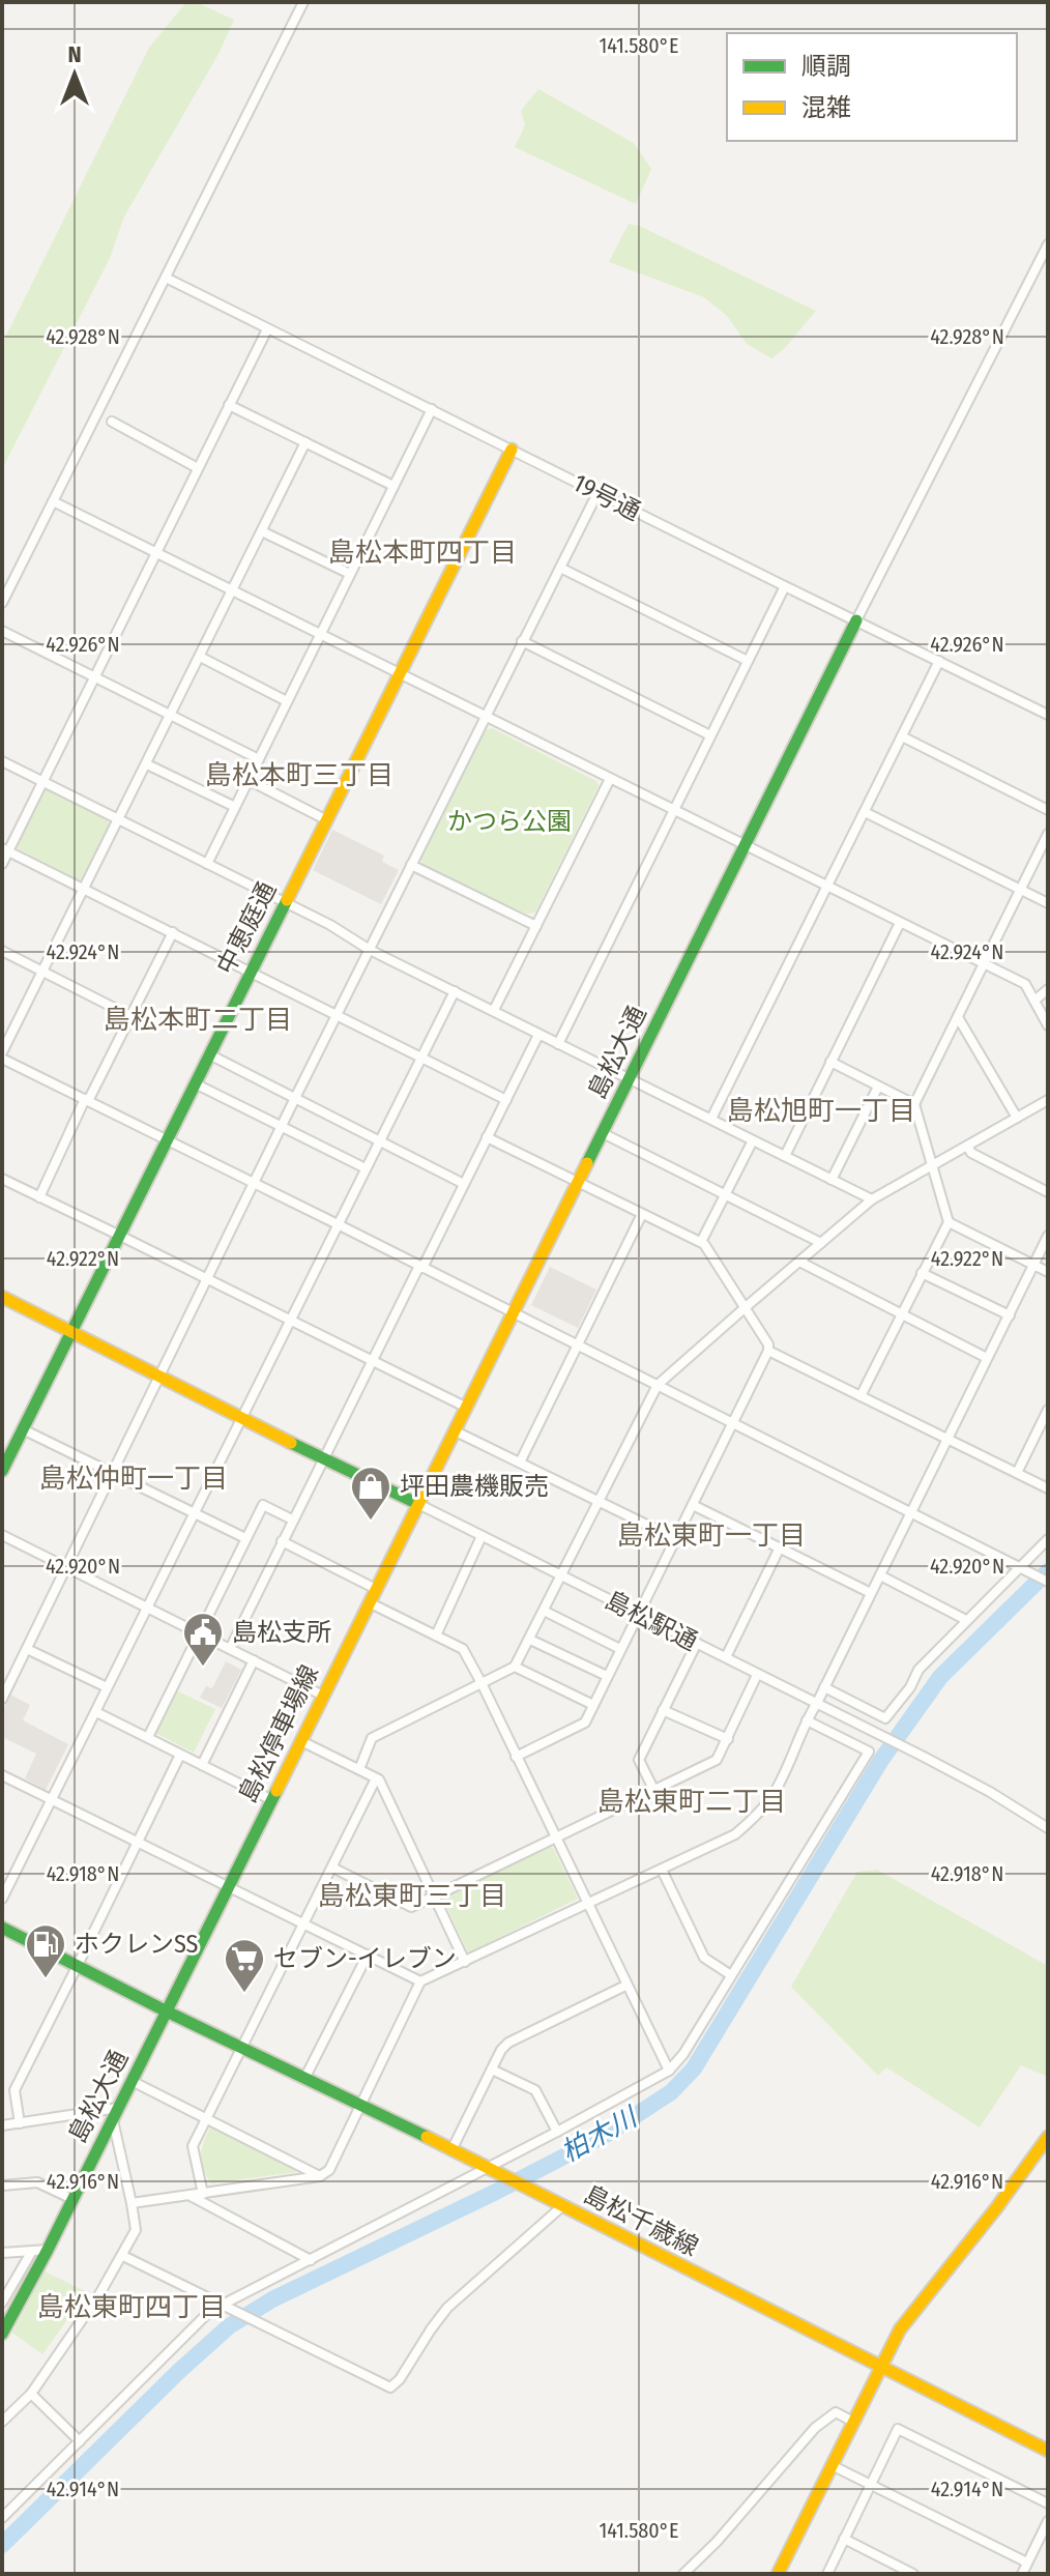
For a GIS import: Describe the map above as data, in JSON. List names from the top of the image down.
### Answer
{
  "streets": {
    "street": [
      "19号通",
      "中恵庭通",
      "島松大通",
      "島松駅通",
      "島松停車場線",
      "島松千歳線"
    ]
  },
  "crossings": [
    ["19号通", "中恵庭通"],
    ["19号通", "島松大通"],
    ["島松大通", "島松駅通"],
    ["島松大通", "島松停車場線"],
    ["島松大通", "島松千歳線"],
    ["島松駅通", "島松停車場線"],
    ["島松停車場線", "島松千歳線"]
  ],
  "districts": [
    "島松本町四丁目",
    "島松本町三丁目",
    "島松本町二丁目",
    "島松旭町一丁目",
    "島松仲町一丁目",
    "島松東町一丁目",
    "島松東町二丁目",
    "島松東町三丁目",
    "島松東町四丁目"
  ],
  "water": ["柏木川"],
  "parks": ["かつら公園"],
  "places": {
    "shop": ["坪田農機販売"],
    "public building": ["島松支所"],
    "fuel station": ["ホクレンSS"],
    "supermarket": ["セブン-イレブン"]
  },
  "legend": ["順調", "混雑"],
  "north": "top",
  "coordinates": [
    "141.580°E",
    "42.928°N",
    "42.926°N",
    "42.924°N",
    "42.922°N",
    "42.920°N",
    "42.918°N",
    "42.916°N",
    "42.914°N"
  ]
}
